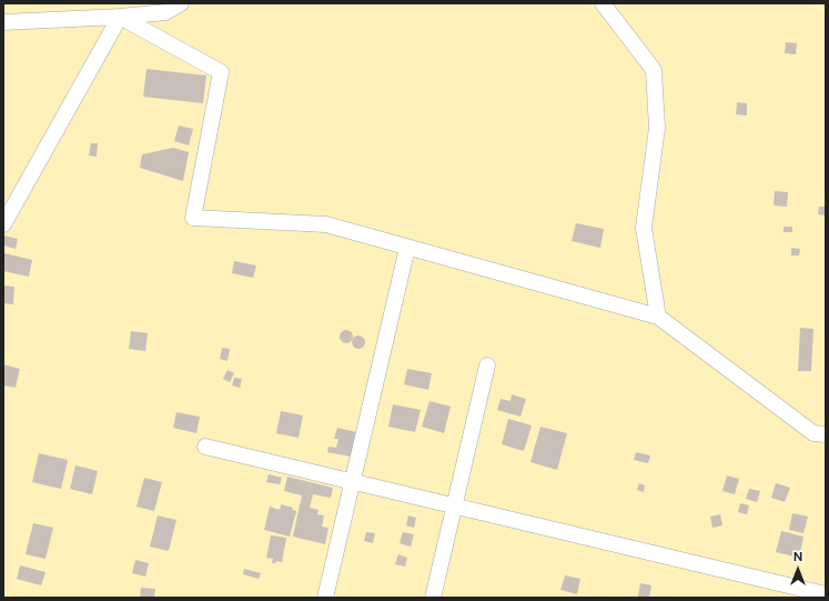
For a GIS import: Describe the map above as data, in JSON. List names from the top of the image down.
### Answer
{
  "north": "top"
}
